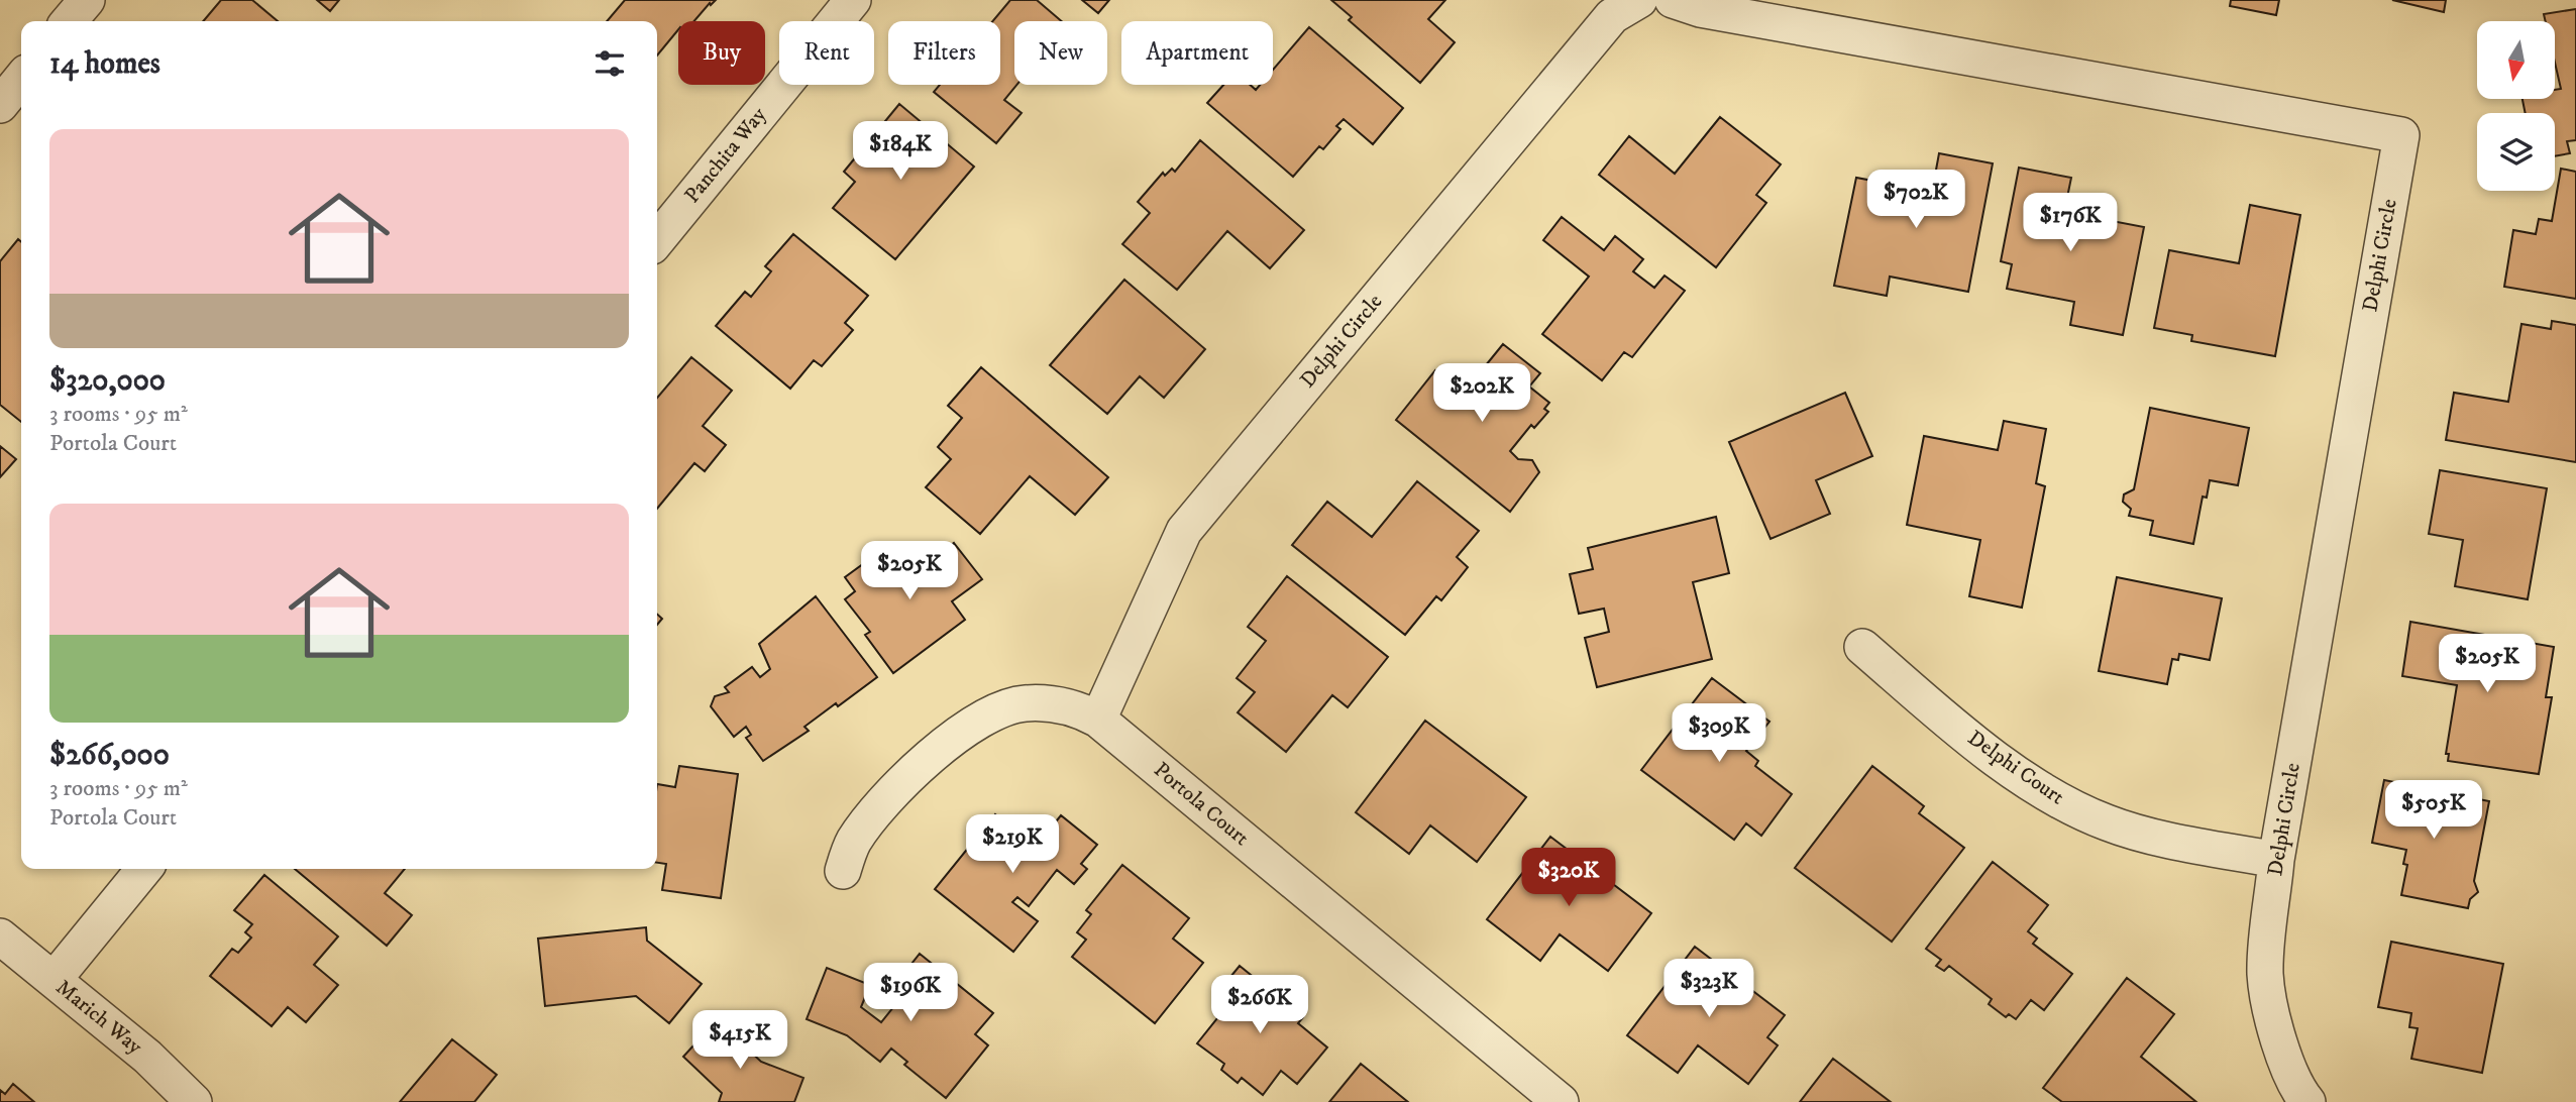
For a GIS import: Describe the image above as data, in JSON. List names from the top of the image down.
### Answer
{
  "streets": {
    "street": [
      "Panchita Way",
      "Delphi Circle",
      "Delphi Court",
      "Portola Court",
      "Marich Way"
    ]
  },
  "crossings": [
    ["Delphi Circle", "Delphi Court"],
    ["Delphi Circle", "Portola Court"]
  ],
  "north": "bottom",
  "page": {
    "chip": [
      "Buy",
      "Rent",
      "Filters",
      "New",
      "Apartment"
    ],
    "heading": "14 homes",
    "list": [
      {
        "name": "$320,000",
        "note": "3 rooms · 95 m² · Portola Court"
      },
      {
        "name": "$266,000",
        "note": "3 rooms · 95 m² · Portola Court"
      }
    ],
    "price": [
      "$184K",
      "$702K",
      "$176K",
      "$202K",
      "$205K",
      "$205K",
      "$309K",
      "$505K",
      "$219K",
      "$320K",
      "$323K",
      "$196K",
      "$266K",
      "$415K"
    ]
  }
}
